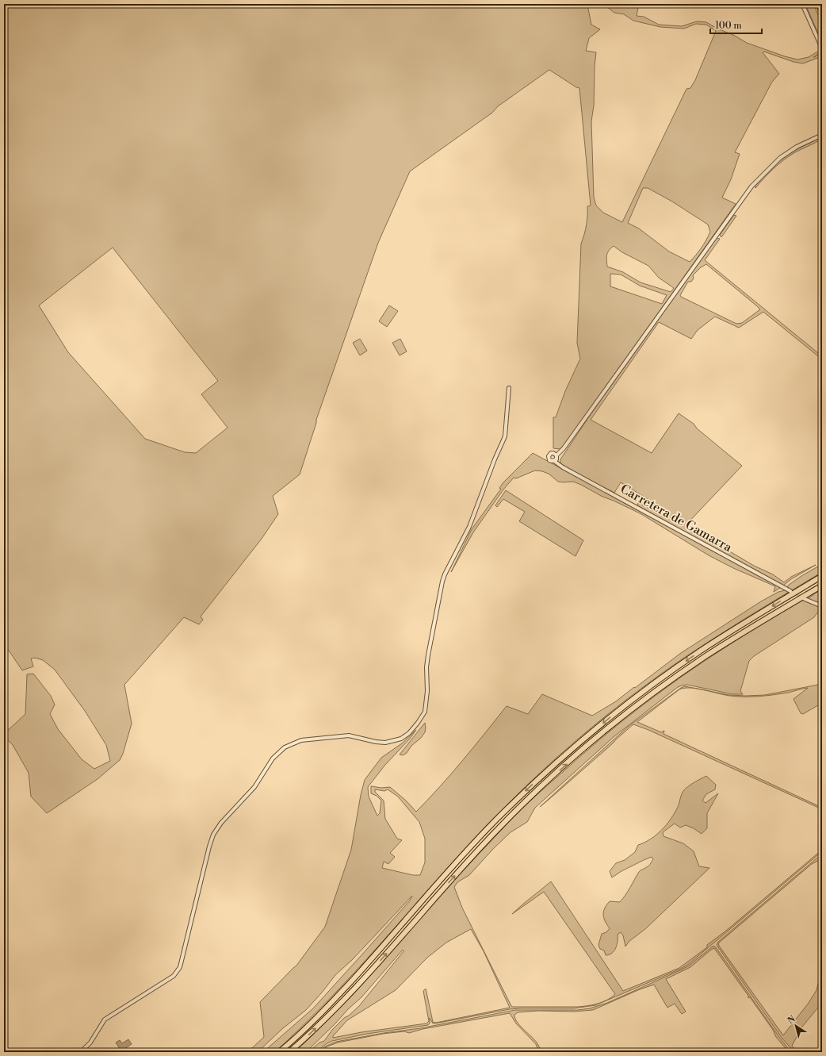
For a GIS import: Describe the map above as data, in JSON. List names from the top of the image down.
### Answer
{
  "streets": {
    "street": ["Carretera de Gamarra"]
  },
  "scale_bar": "100 m",
  "north": "top left"
}
